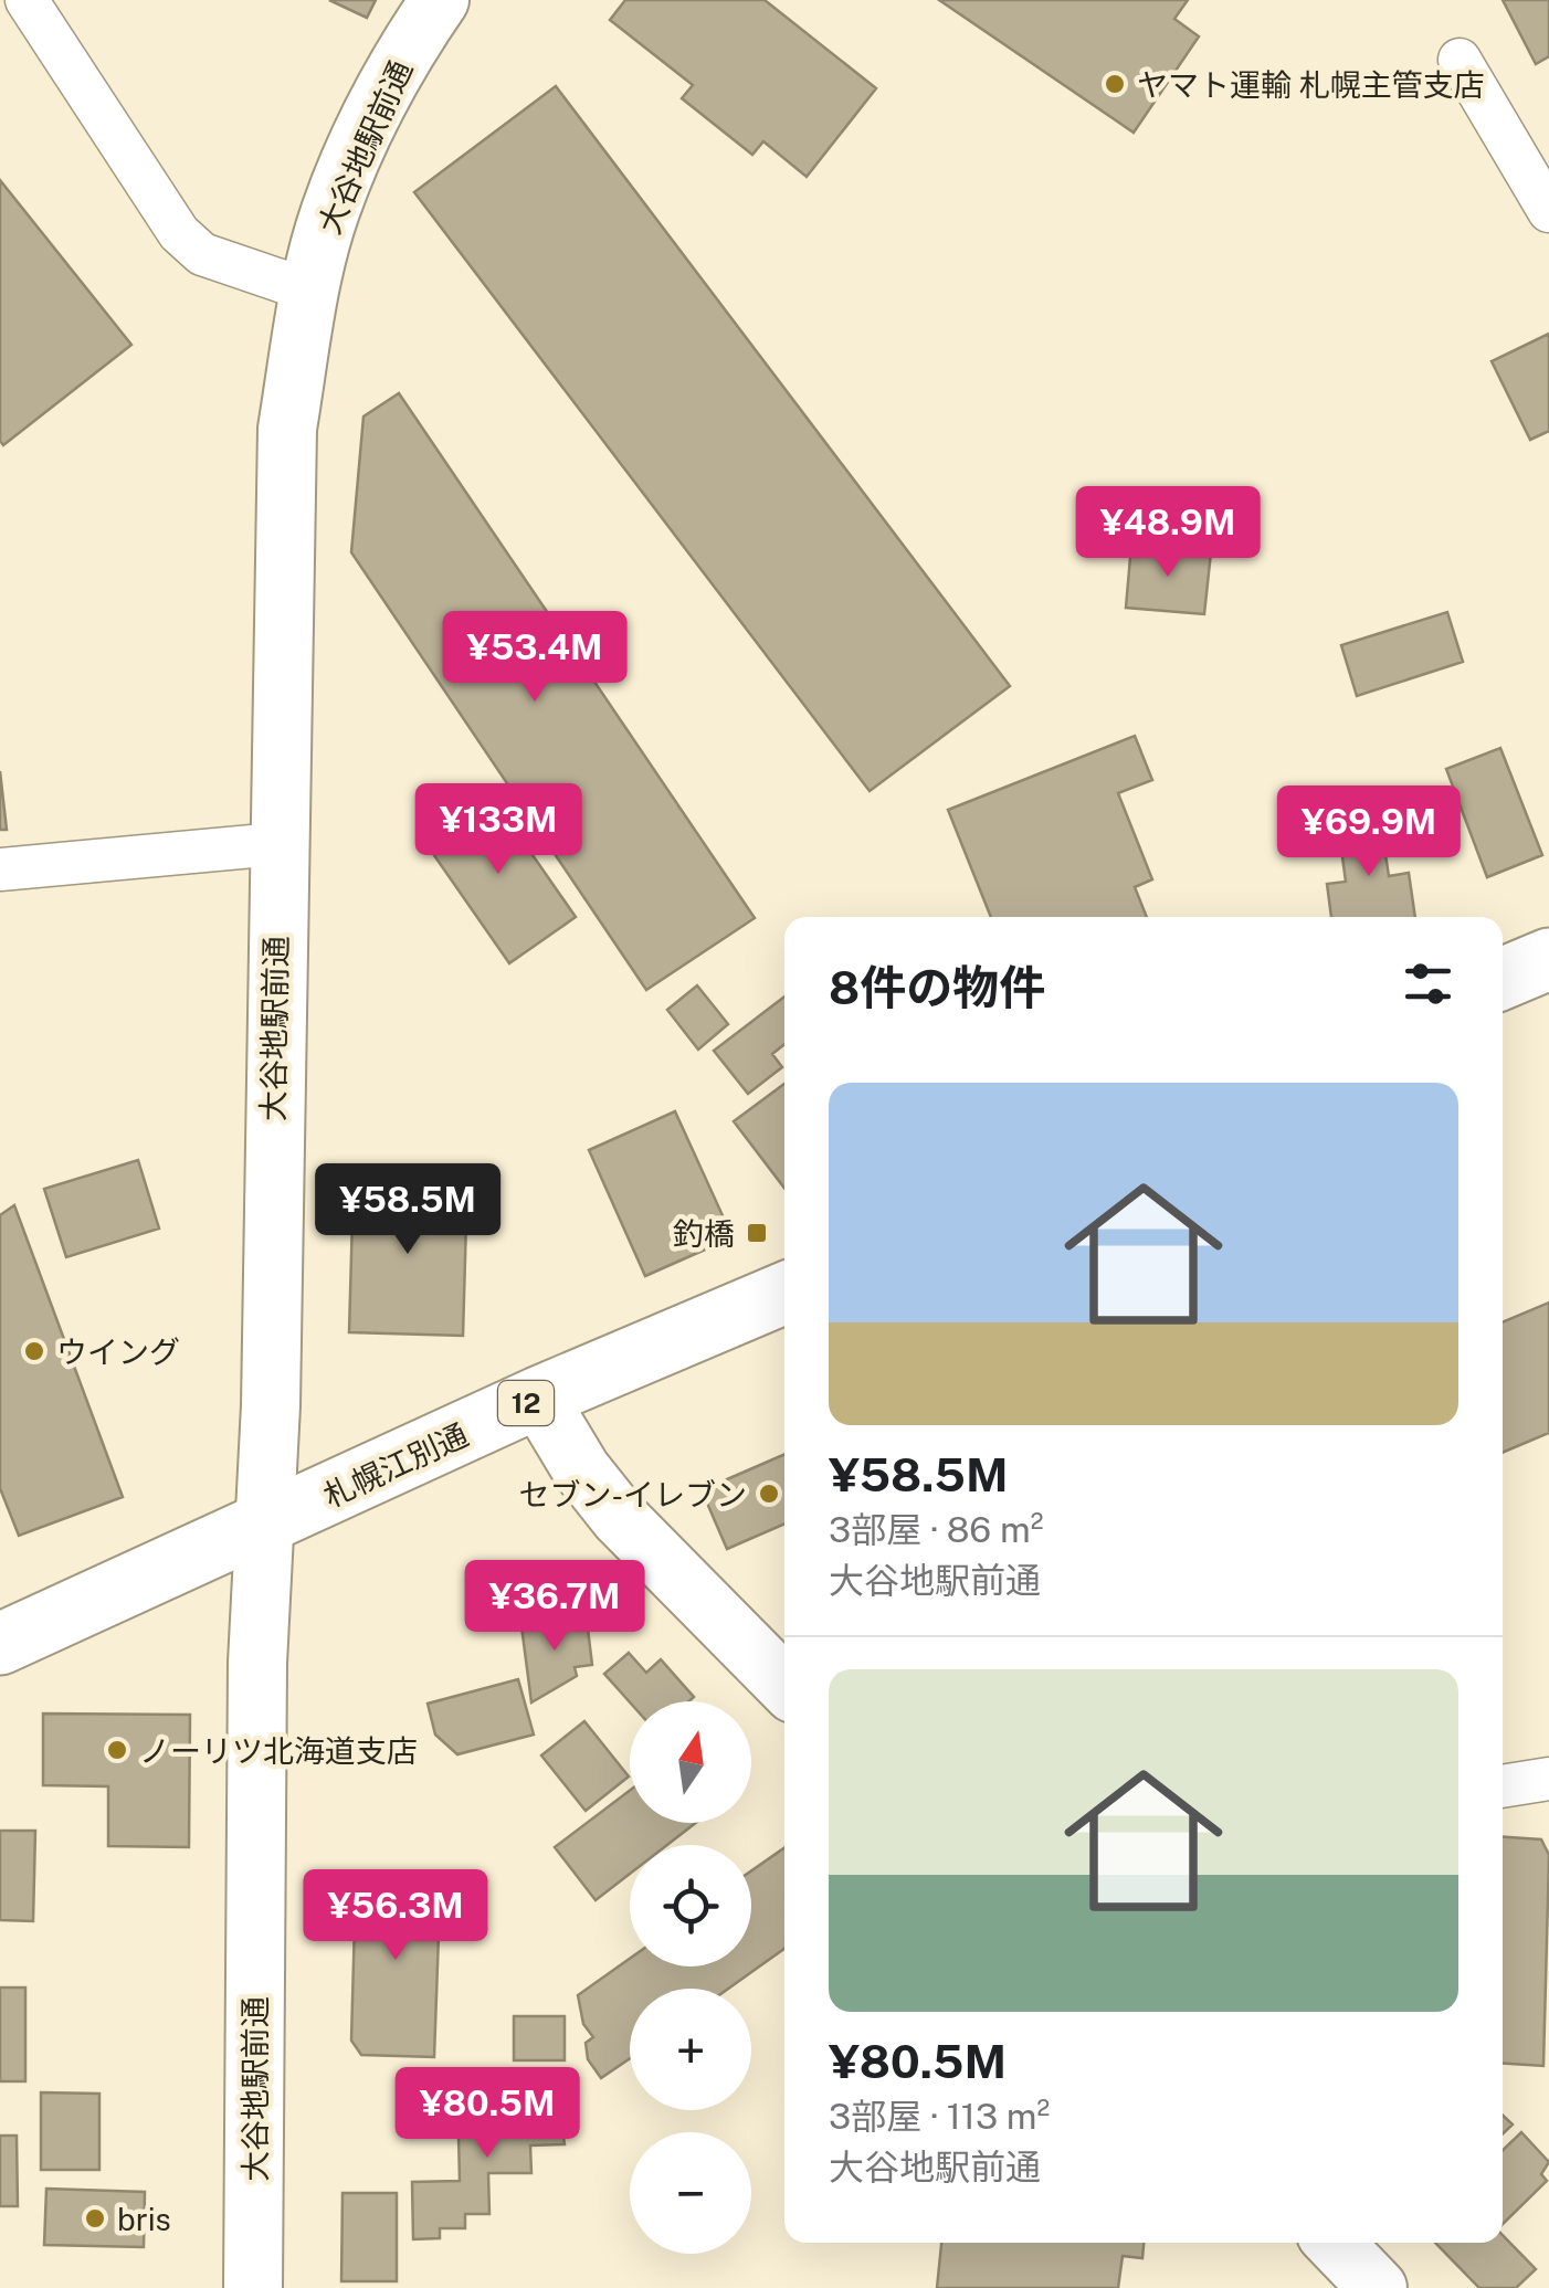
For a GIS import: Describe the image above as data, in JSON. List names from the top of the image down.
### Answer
{
  "streets": {
    "highway": ["12", "札幌江別通"],
    "street": ["大谷地駅前通"]
  },
  "crossings": [
    ["大谷地駅前通", "札幌江別通"]
  ],
  "places": {
    "other": [
      "ヤマト運輸 札幌主管支店",
      "ウイング",
      "セブン-イレブン",
      "ノーリツ北海道支店",
      "bris"
    ],
    "transit": ["釣橋"]
  },
  "north": "top",
  "page": {
    "price": [
      "¥48.9M",
      "¥53.4M",
      "¥133M",
      "¥69.9M",
      "¥58.5M",
      "¥36.7M",
      "¥56.3M",
      "¥80.5M"
    ],
    "heading": "8件の物件",
    "list": [
      {
        "name": "¥58.5M",
        "note": "3部屋 · 86 m² · 大谷地駅前通"
      },
      {
        "name": "¥80.5M",
        "note": "3部屋 · 113 m² · 大谷地駅前通"
      }
    ],
    "map_buttons": ["+", "−"]
  }
}
